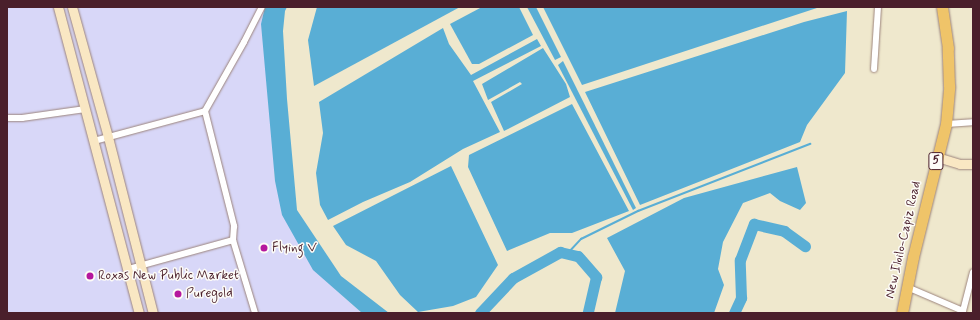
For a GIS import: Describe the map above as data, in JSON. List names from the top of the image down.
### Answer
{
  "streets": {
    "highway": ["5", "New Iloilo-Capiz Road"]
  },
  "places": ["Flying V", "Roxas New Public Market", "Puregold"]
}
